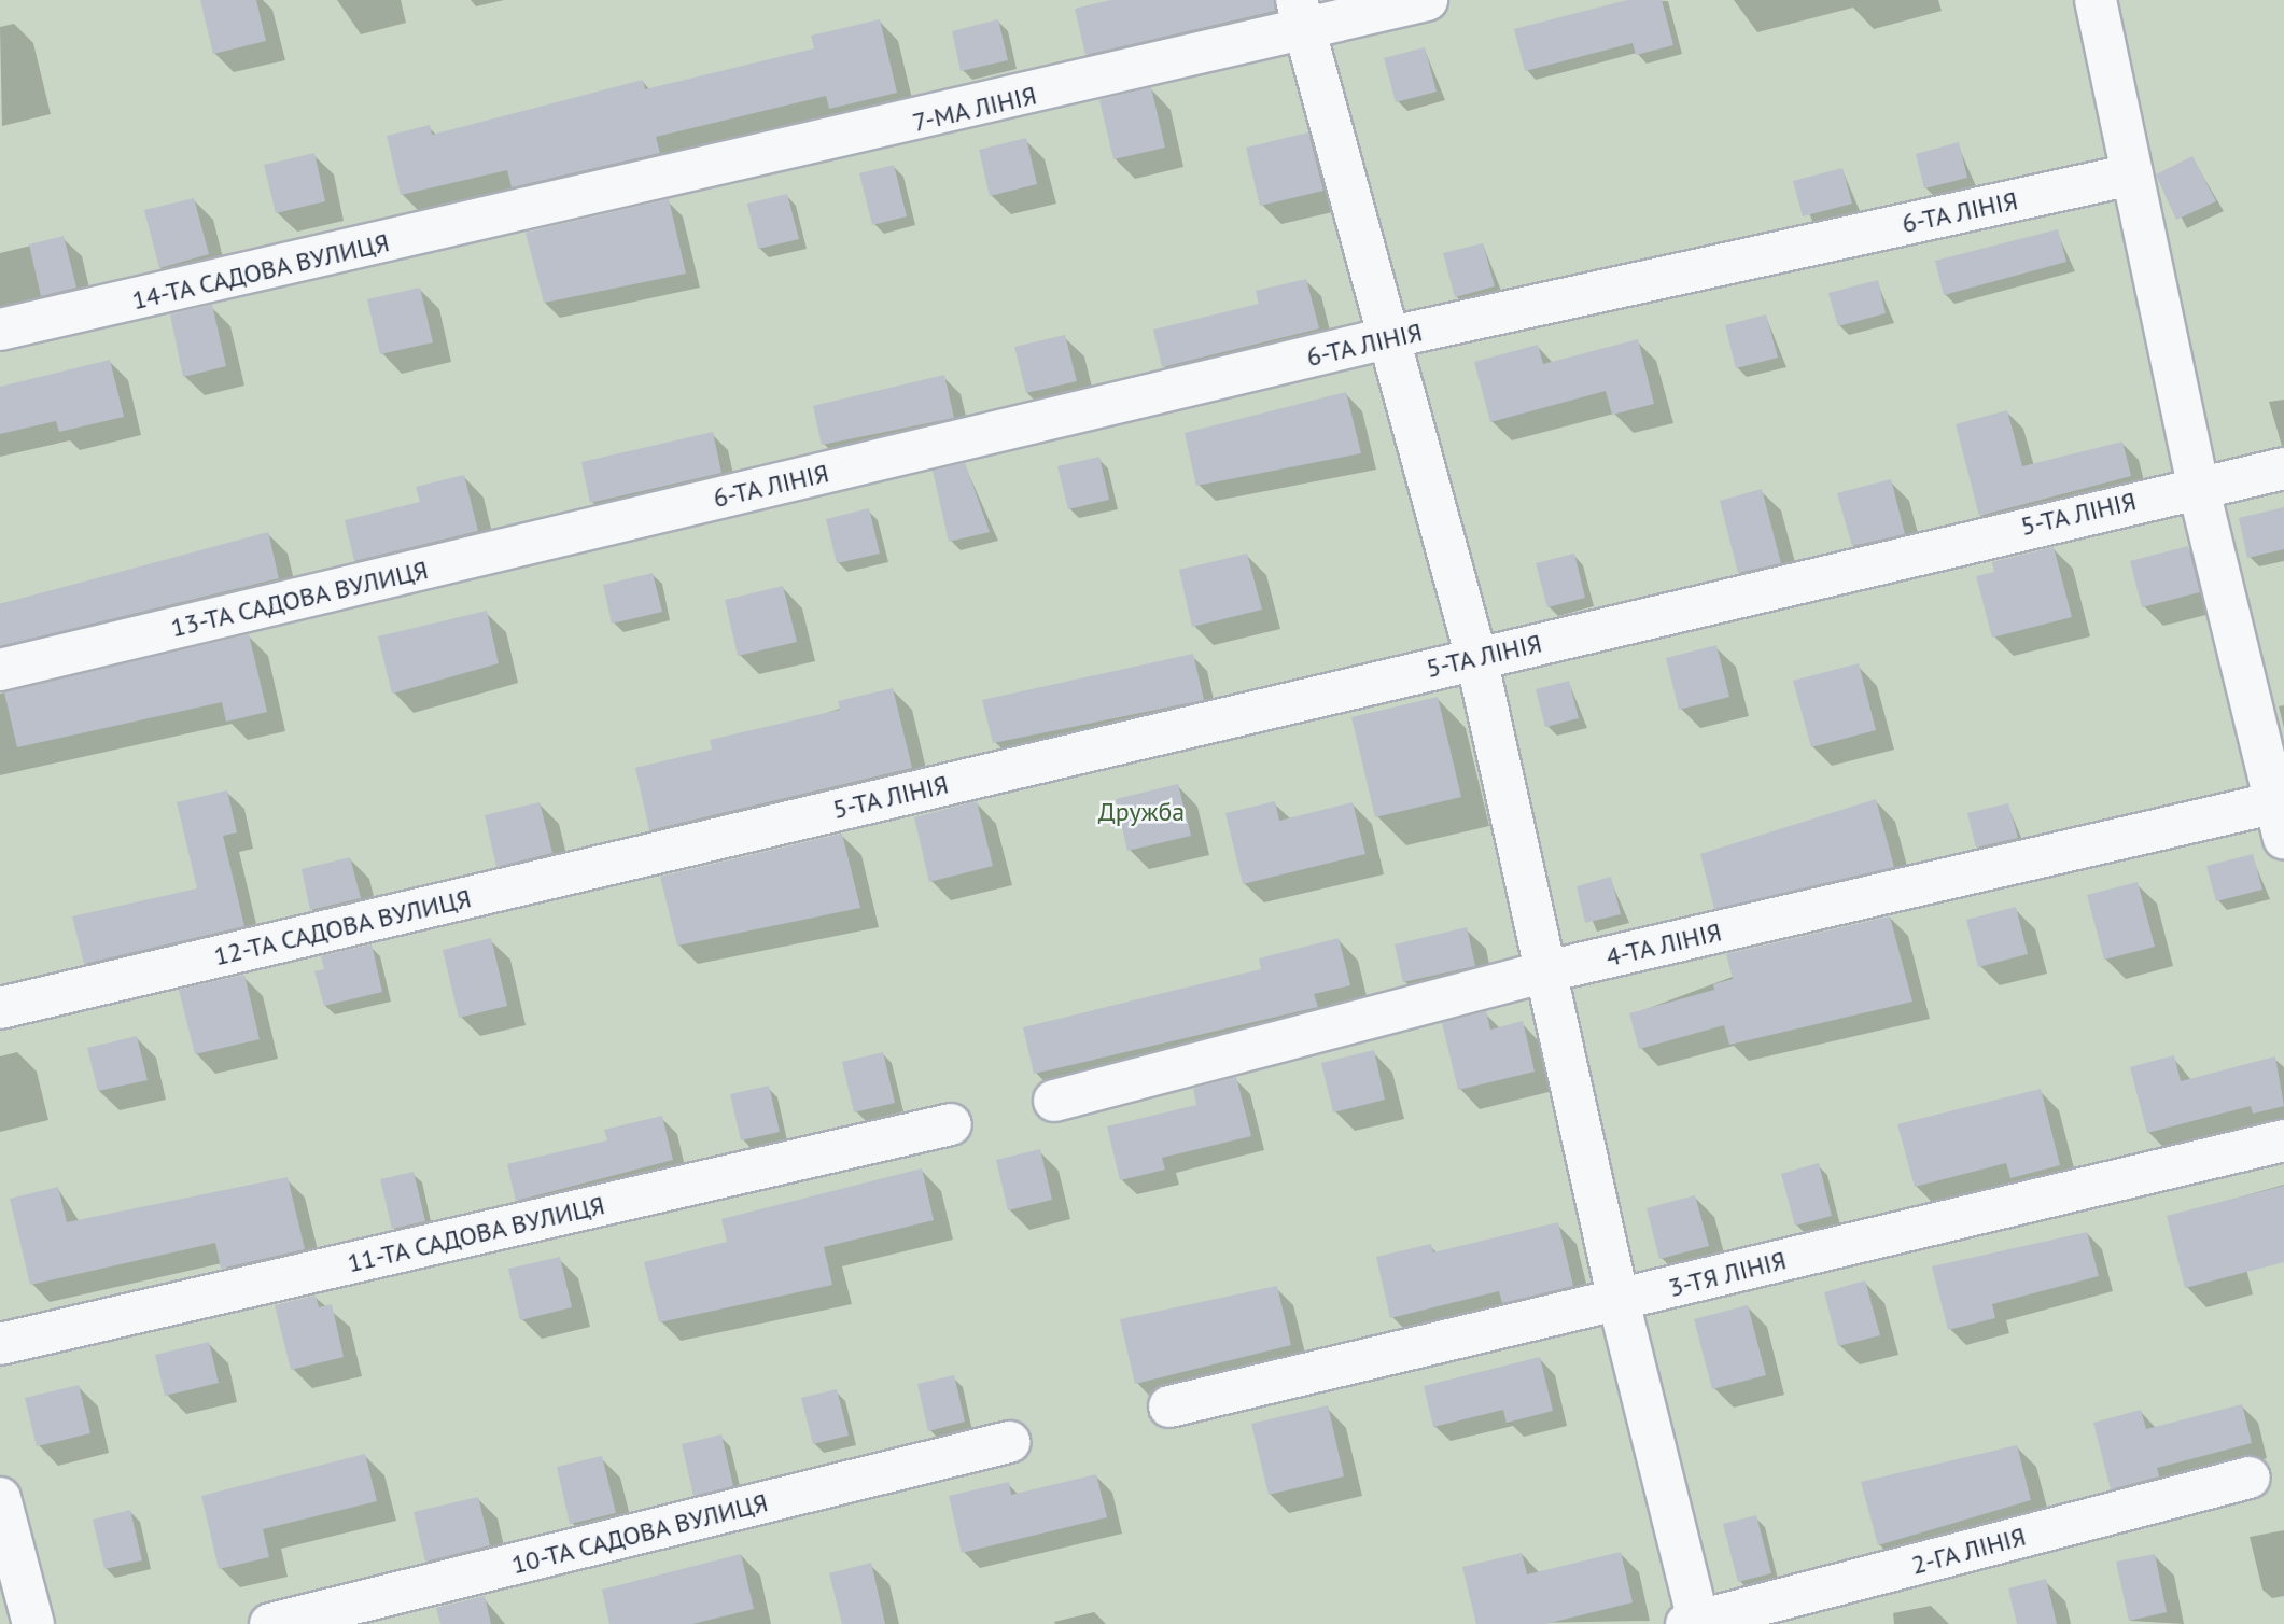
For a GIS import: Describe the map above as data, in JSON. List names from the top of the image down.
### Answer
{
  "streets": {
    "street": [
      "7-МА ЛІНІЯ",
      "6-ТА ЛІНІЯ",
      "14-ТА САДОВА ВУЛИЦЯ",
      "5-ТА ЛІНІЯ",
      "13-ТА САДОВА ВУЛИЦЯ",
      "12-ТА САДОВА ВУЛИЦЯ",
      "4-ТА ЛІНІЯ",
      "11-ТА САДОВА ВУЛИЦЯ",
      "3-ТЯ ЛІНІЯ",
      "10-ТА САДОВА ВУЛИЦЯ",
      "2-ГА ЛІНІЯ"
    ]
  },
  "crossings": [
    ["7-МА ЛІНІЯ", "14-ТА САДОВА ВУЛИЦЯ"],
    ["6-ТА ЛІНІЯ", "13-ТА САДОВА ВУЛИЦЯ"],
    ["5-ТА ЛІНІЯ", "12-ТА САДОВА ВУЛИЦЯ"]
  ],
  "parks": ["Дружба"]
}
